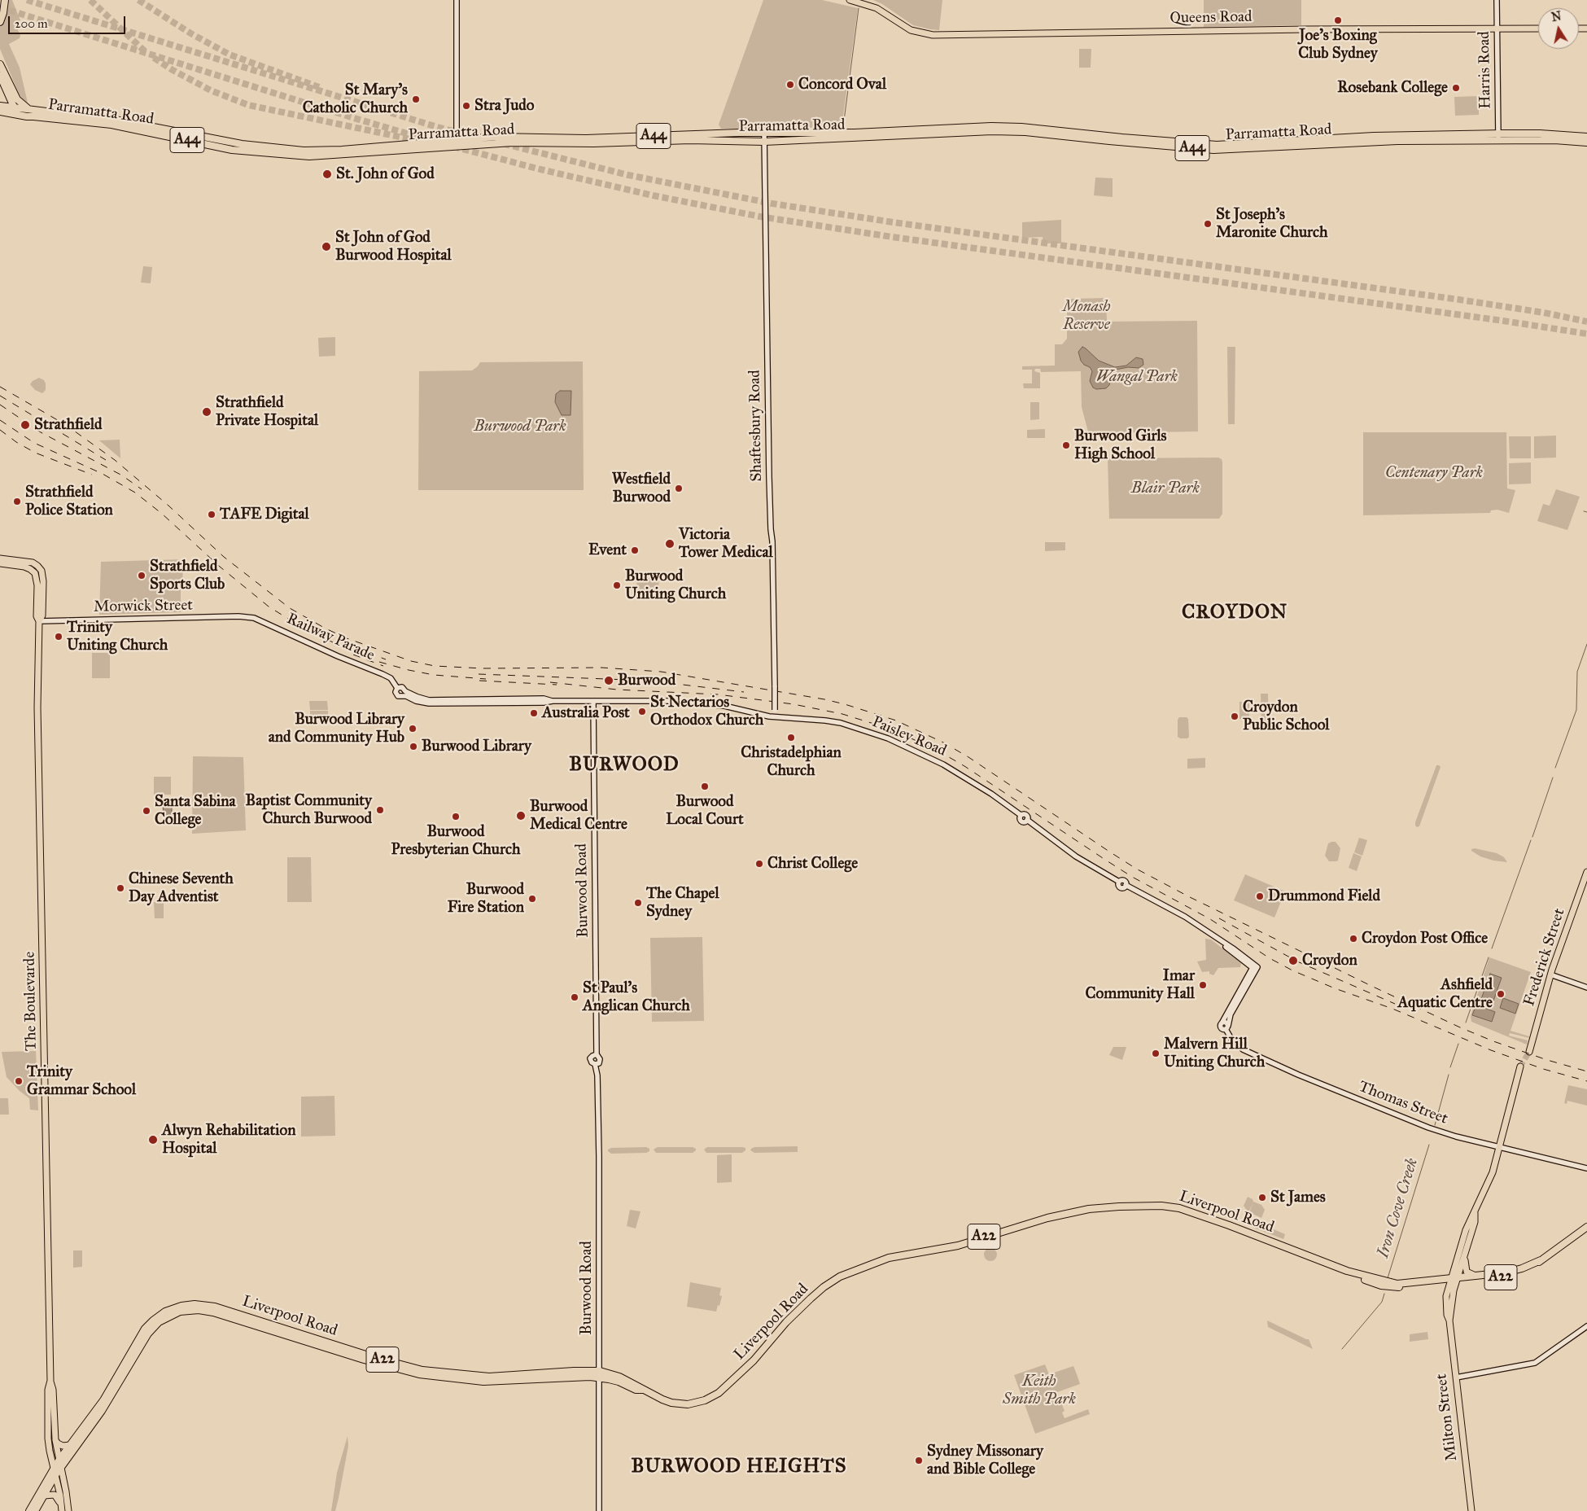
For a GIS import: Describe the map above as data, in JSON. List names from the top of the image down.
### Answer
{
  "streets": {
    "highway": [
      "Parramatta Road",
      "A44",
      "Liverpool Road",
      "A22"
    ],
    "main road": [
      "Queens Road",
      "Harris Road",
      "Shaftesbury Road",
      "Morwick Street",
      "Railway Parade",
      "Paisley Road",
      "Burwood Road",
      "Frederick Street",
      "The Boulevarde",
      "Thomas Street",
      "Milton Street"
    ]
  },
  "crossings": [
    ["Queens Road", "Harris Road"],
    ["Harris Road", "Parramatta Road"],
    ["Parramatta Road", "Shaftesbury Road"],
    ["Shaftesbury Road", "Paisley Road"],
    ["Morwick Street", "Railway Parade"],
    ["Morwick Street", "The Boulevarde"],
    ["Paisley Road", "Thomas Street"],
    ["Burwood Road", "Liverpool Road"],
    ["The Boulevarde", "Liverpool Road"],
    ["Liverpool Road", "Milton Street"]
  ],
  "districts": ["CROYDON", "BURWOOD", "BURWOOD HEIGHTS"],
  "water": ["Iron Cove Creek"],
  "parks": [
    "Monash Reserve",
    "Wangal Park",
    "Burwood Park",
    "Centenary Park",
    "Blair Park",
    "Keith Smith Park"
  ],
  "places": [
    "Joe's Boxing Club Sydney",
    "Concord Oval",
    "Rosebank College",
    "St Mary's Catholic Church",
    "Stra Judo",
    "St. John of God",
    "St Joseph's Maronite Church",
    "St John of God Burwood Hospital",
    "Strathfield Private Hospital",
    "Strathfield",
    "Burwood Girls High School",
    "Westfield Burwood",
    "Strathfield Police Station",
    "TAFE Digital",
    "Victoria Tower Medical",
    "Event",
    "Strathfield Sports Club",
    "Burwood Uniting Church",
    "Trinity Uniting Church",
    "Burwood",
    "St Nectarios Orthodox Church",
    "Australia Post",
    "Croydon Public School",
    "Burwood Library and Community Hub",
    "Christadelphian Church",
    "Burwood Library",
    "Burwood Local Court",
    "Baptist Community Church Burwood",
    "Santa Sabina College",
    "Burwood Medical Centre",
    "Burwood Presbyterian Church",
    "Christ College",
    "Chinese Seventh Day Adventist",
    "Drummond Field",
    "Burwood Fire Station",
    "The Chapel Sydney",
    "Croydon Post Office",
    "Croydon",
    "Imar Community Hall",
    "Ashfield Aquatic Centre",
    "St Paul's Anglican Church",
    "Malvern Hill Uniting Church",
    "Trinity Grammar School",
    "Alwyn Rehabilitation Hospital",
    "St James",
    "Sydney Missonary and Bible College"
  ],
  "scale_bar": "200 m",
  "north": "top"
}
